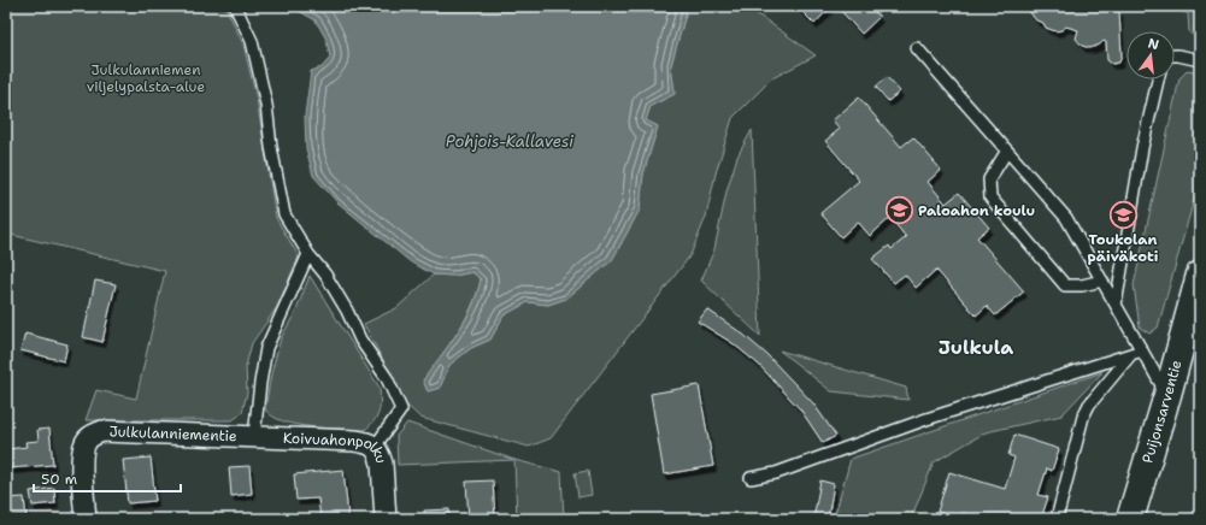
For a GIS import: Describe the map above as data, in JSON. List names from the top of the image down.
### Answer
{
  "streets": {
    "main road": ["Puijonsarventie"],
    "street": ["Julkulanniementie", "Koivuahonpolku"]
  },
  "crossings": [
    ["Julkulanniementie", "Koivuahonpolku"]
  ],
  "districts": ["Julkula"],
  "water": ["Pohjois-Kallavesi"],
  "parks": ["Julkulanniemen viljelypalsta-alue"],
  "places": {
    "school or university": ["Paloahon koulu", "Toukolan päiväkoti"]
  },
  "scale_bar": "50 m",
  "north": "top"
}
